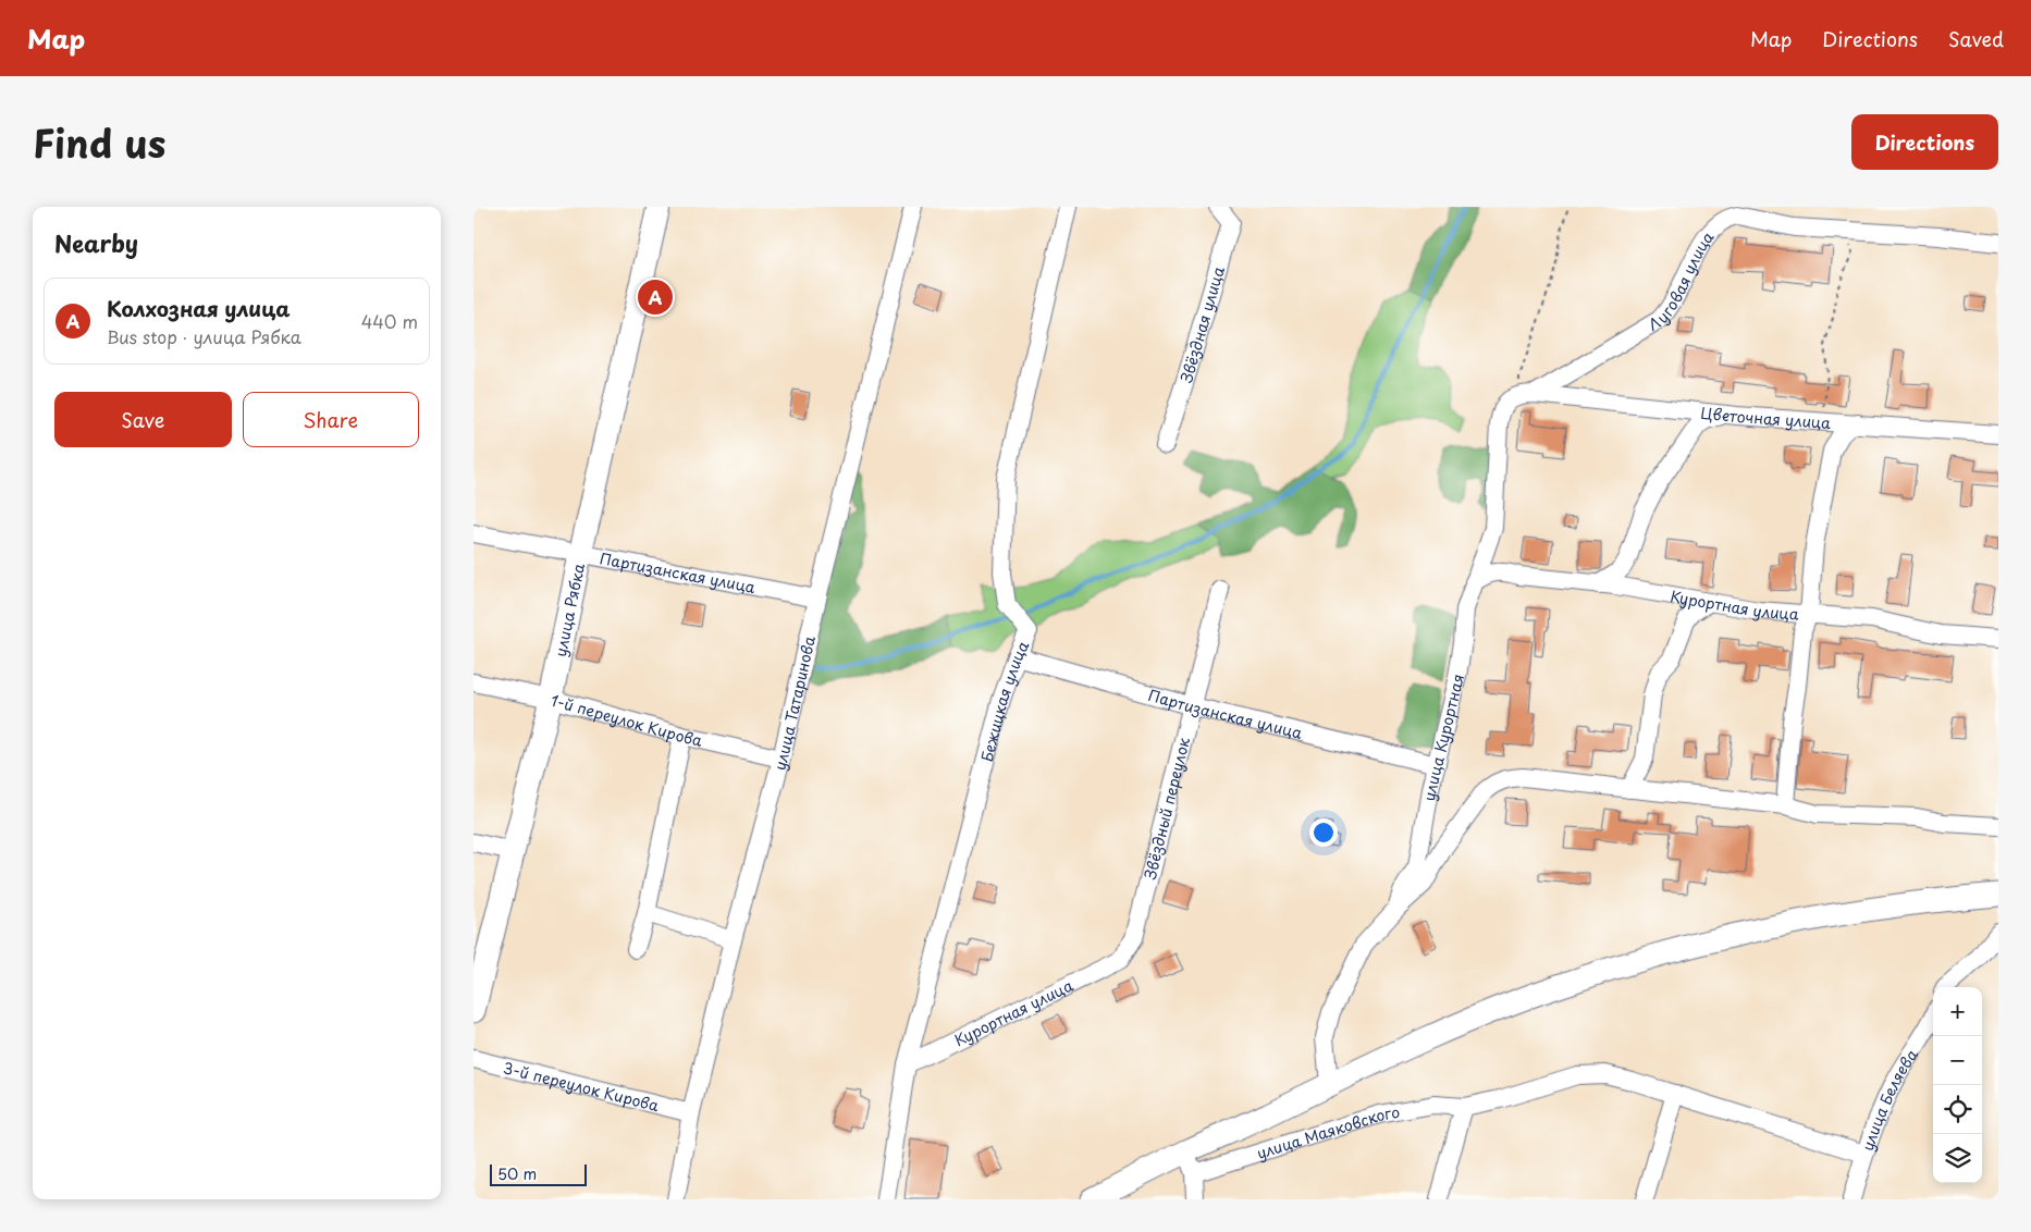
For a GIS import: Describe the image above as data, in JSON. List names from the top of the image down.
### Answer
{
  "streets": {
    "main road": ["улица Рябка"],
    "street": [
      "Луговая улица",
      "Звёздная улица",
      "Цветочная улица",
      "Партизанская улица",
      "Курортная улица",
      "Бежицкая улица",
      "улица Татаринова",
      "1-й переулок Кирова",
      "улица Курортная",
      "Звёздный переулок",
      "3-й переулок Кирова",
      "улица Беляева",
      "улица Маяковского"
    ]
  },
  "crossings": [
    ["Луговая улица", "Цветочная улица"],
    ["Луговая улица", "улица Курортная"],
    ["Цветочная улица", "улица Курортная"],
    ["Партизанская улица", "улица Рябка"],
    ["Партизанская улица", "Бежицкая улица"],
    ["Партизанская улица", "улица Татаринова"],
    ["Партизанская улица", "улица Курортная"],
    ["Партизанская улица", "Звёздный переулок"],
    ["Курортная улица", "Бежицкая улица"],
    ["Курортная улица", "улица Курортная"],
    ["Курортная улица", "Звёздный переулок"],
    ["улица Рябка", "1-й переулок Кирова"],
    ["улица Татаринова", "1-й переулок Кирова"],
    ["улица Татаринова", "3-й переулок Кирова"],
    ["улица Беляева", "улица Маяковского"]
  ],
  "scale_bar": "50 m",
  "page": {
    "header": "Map",
    "nav": ["Map", "Directions", "Saved"],
    "title": "Find us",
    "buttons": [
      "Directions",
      ["Save", "Share"]
    ],
    "heading": "Nearby",
    "list": [
      {
        "mark": "A",
        "name": "Колхозная улица",
        "note": "Bus stop · улица Рябка",
        "value": "440 m"
      }
    ],
    "pins": "A",
    "map_buttons": ["+", "−"],
    "scale": "50 m"
  }
}
